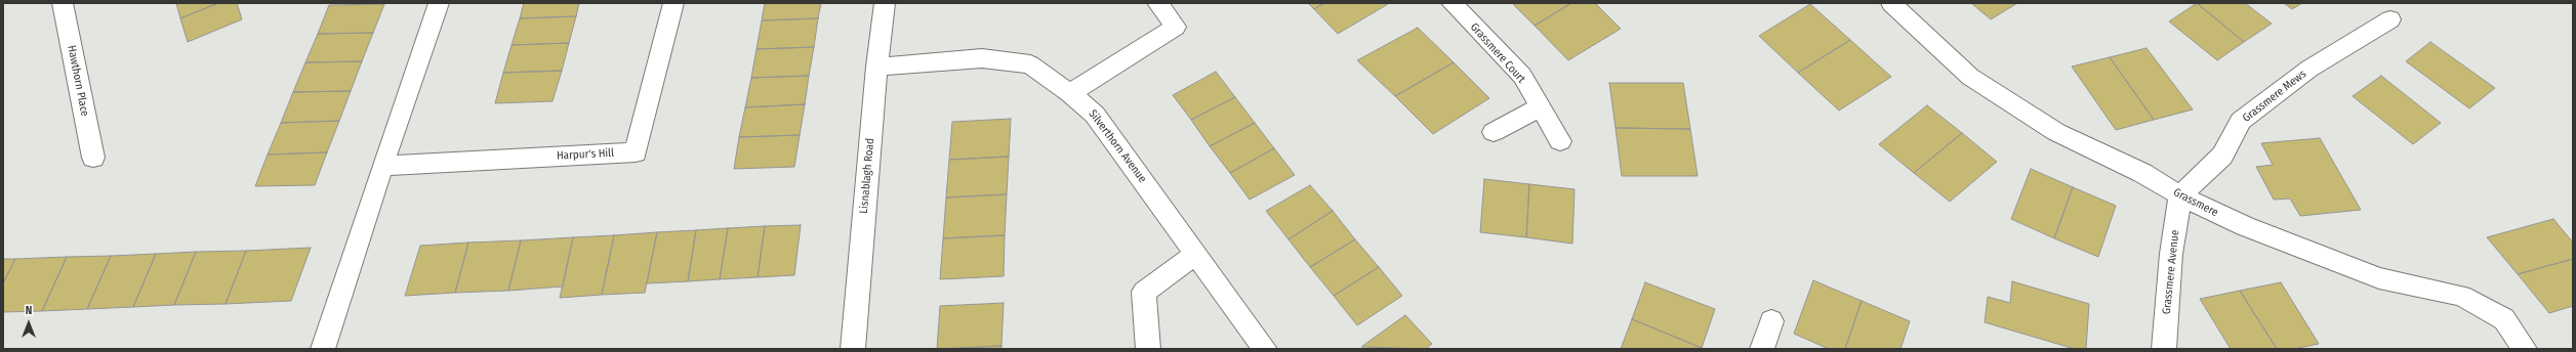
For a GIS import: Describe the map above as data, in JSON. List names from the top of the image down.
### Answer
{
  "streets": {
    "street": [
      "Grassmere Court",
      "Hawthorn Place",
      "Grassmere Mews",
      "Silverthorn Avenue",
      "Harpur's Hill",
      "Lisnablagh Road",
      "Grassmere",
      "Grassmere Avenue"
    ]
  },
  "crossings": [
    ["Grassmere Mews", "Grassmere"],
    ["Grassmere Mews", "Grassmere Avenue"],
    ["Silverthorn Avenue", "Lisnablagh Road"],
    ["Grassmere", "Grassmere Avenue"]
  ],
  "north": "top"
}
